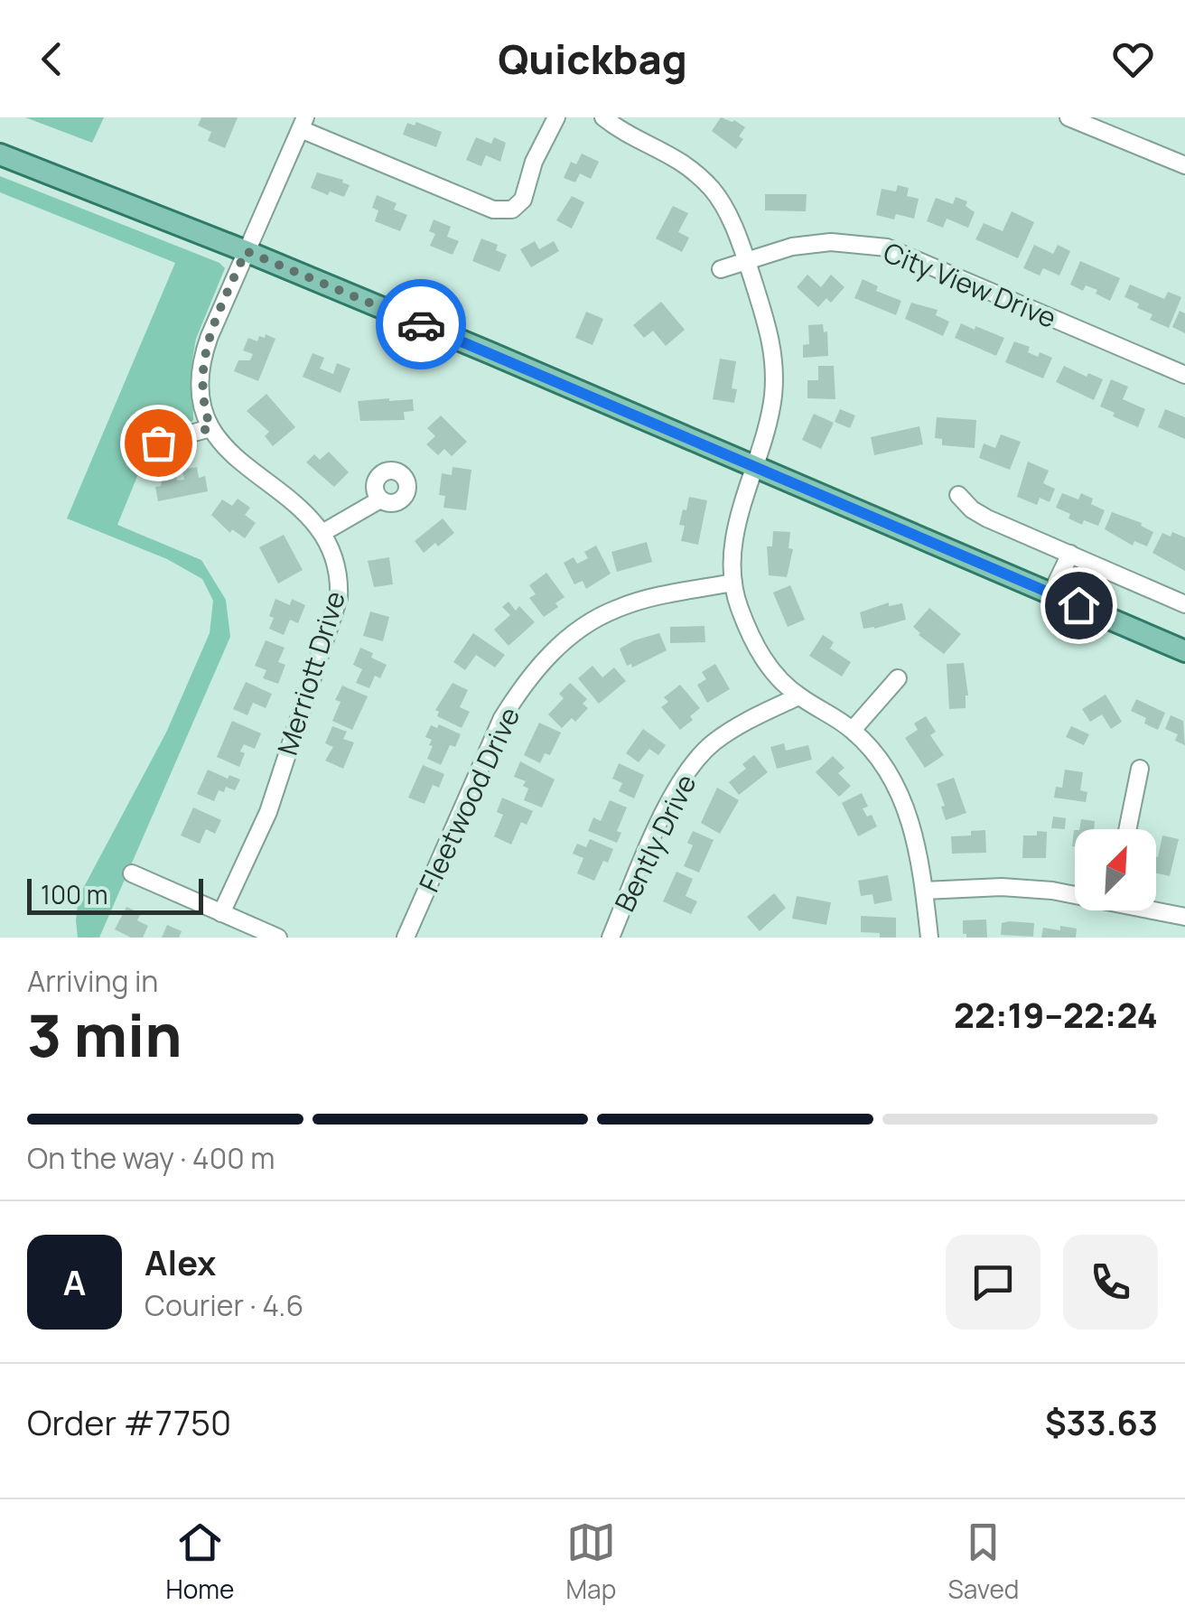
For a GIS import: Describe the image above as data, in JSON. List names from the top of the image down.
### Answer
{
  "streets": {
    "street": [
      "City View Drive",
      "Merriott Drive",
      "Fleetwood Drive",
      "Bently Drive"
    ]
  },
  "scale_bar": "100 m",
  "north": "top right",
  "page": {
    "header": "Quickbag",
    "scale": "100 m",
    "heading": ["3 min", "Arriving in", "22:19–22:24"],
    "panel": [
      "Alex",
      "Courier · 4.6",
      "Order #7750",
      "$33.63"
    ],
    "bar": "On the way · 400 m",
    "round": "A",
    "tabs": ["Home", "Map", "Saved"]
  }
}
